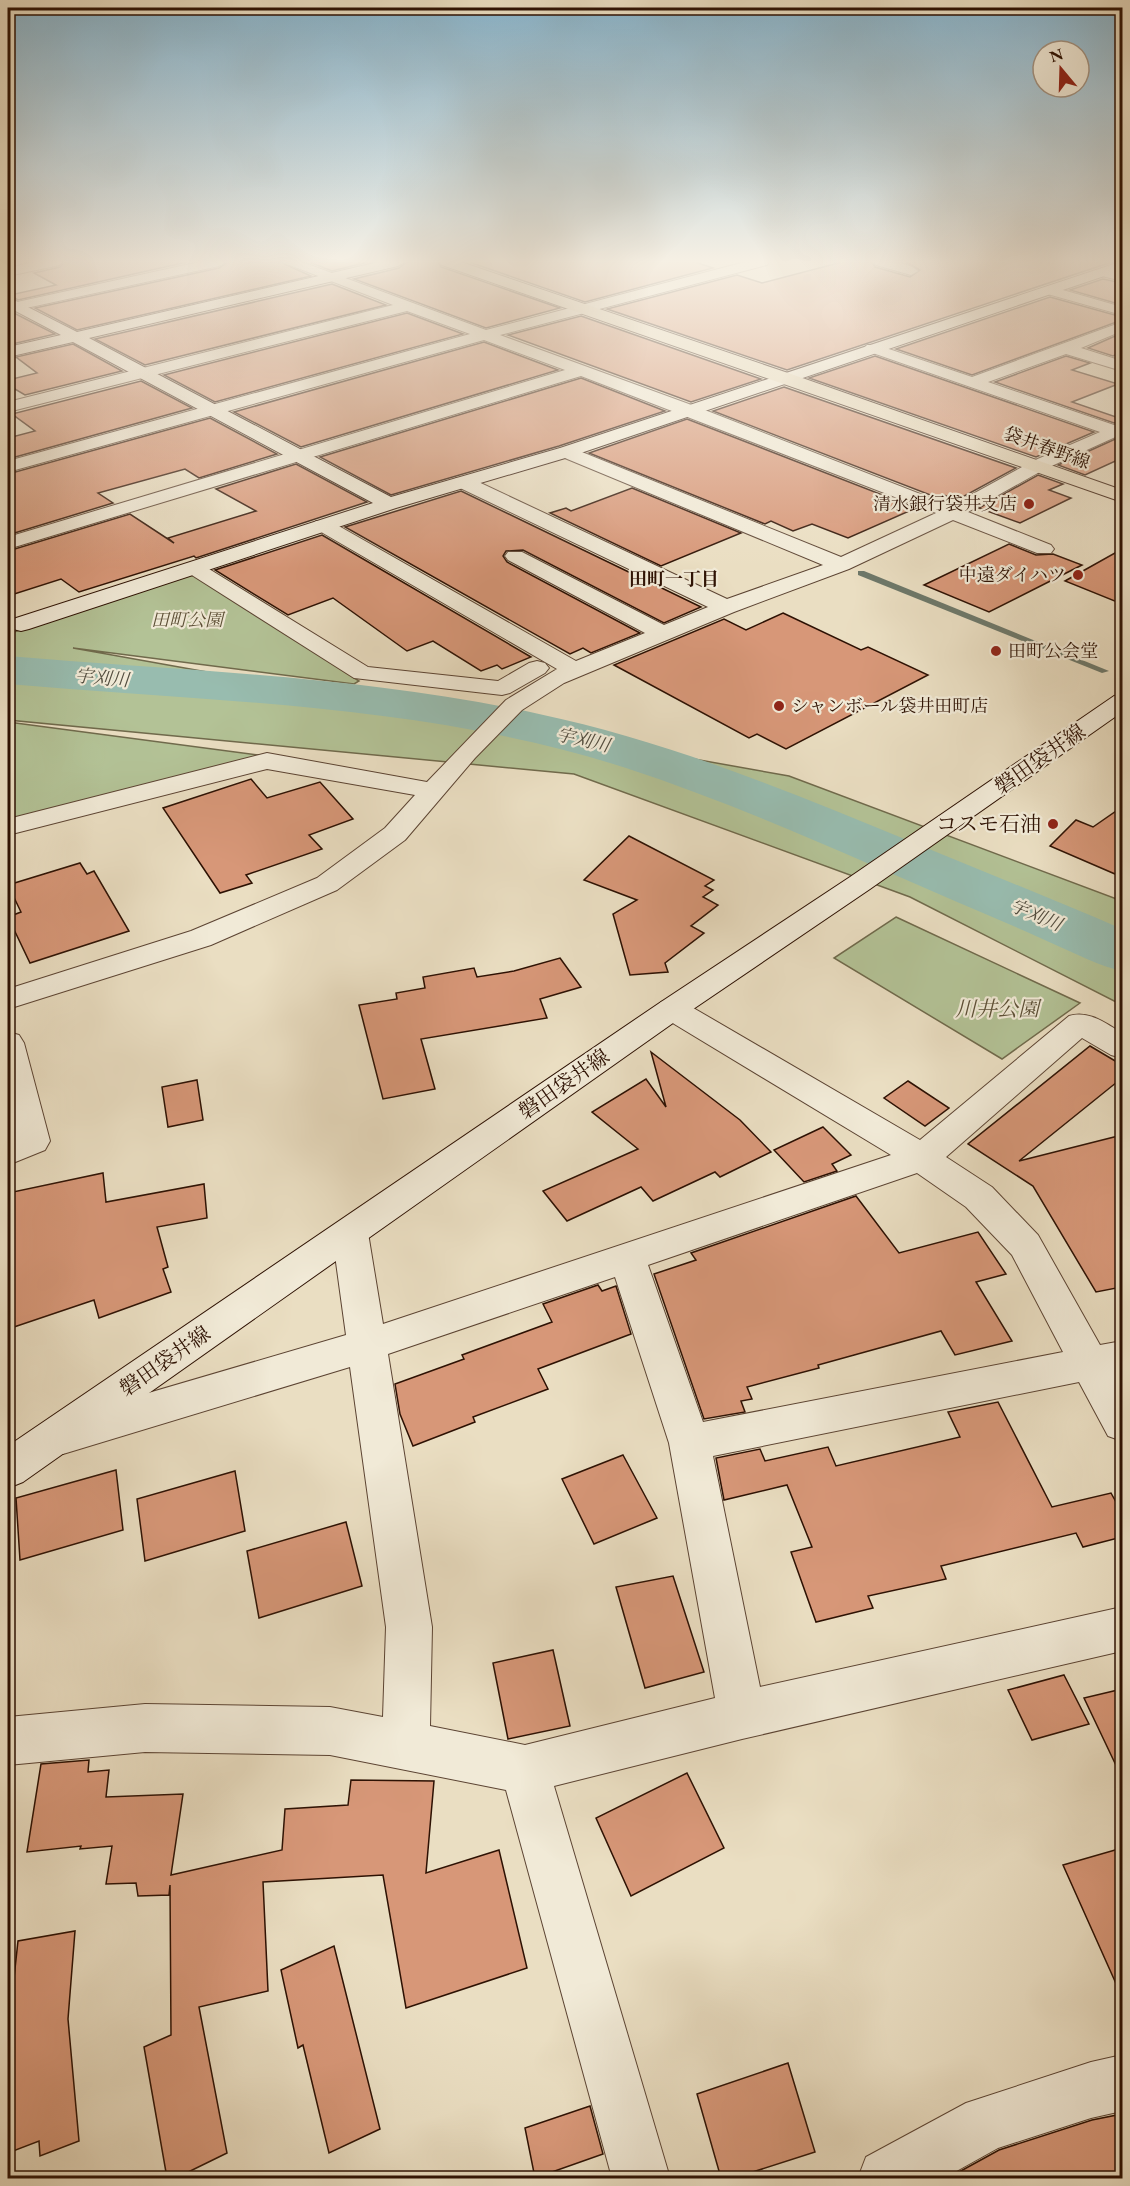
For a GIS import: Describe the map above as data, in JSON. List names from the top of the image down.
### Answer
{
  "streets": {
    "main road": ["袋井春野線"],
    "street": ["磐田袋井線"]
  },
  "districts": ["田町一丁目"],
  "water": ["宇刈川"],
  "parks": ["田町公園", "川井公園"],
  "places": [
    "清水銀行袋井支店",
    "中遠ダイハツ",
    "田町公会堂",
    "シャンボール袋井田町店",
    "コスモ石油"
  ],
  "north": "top"
}
